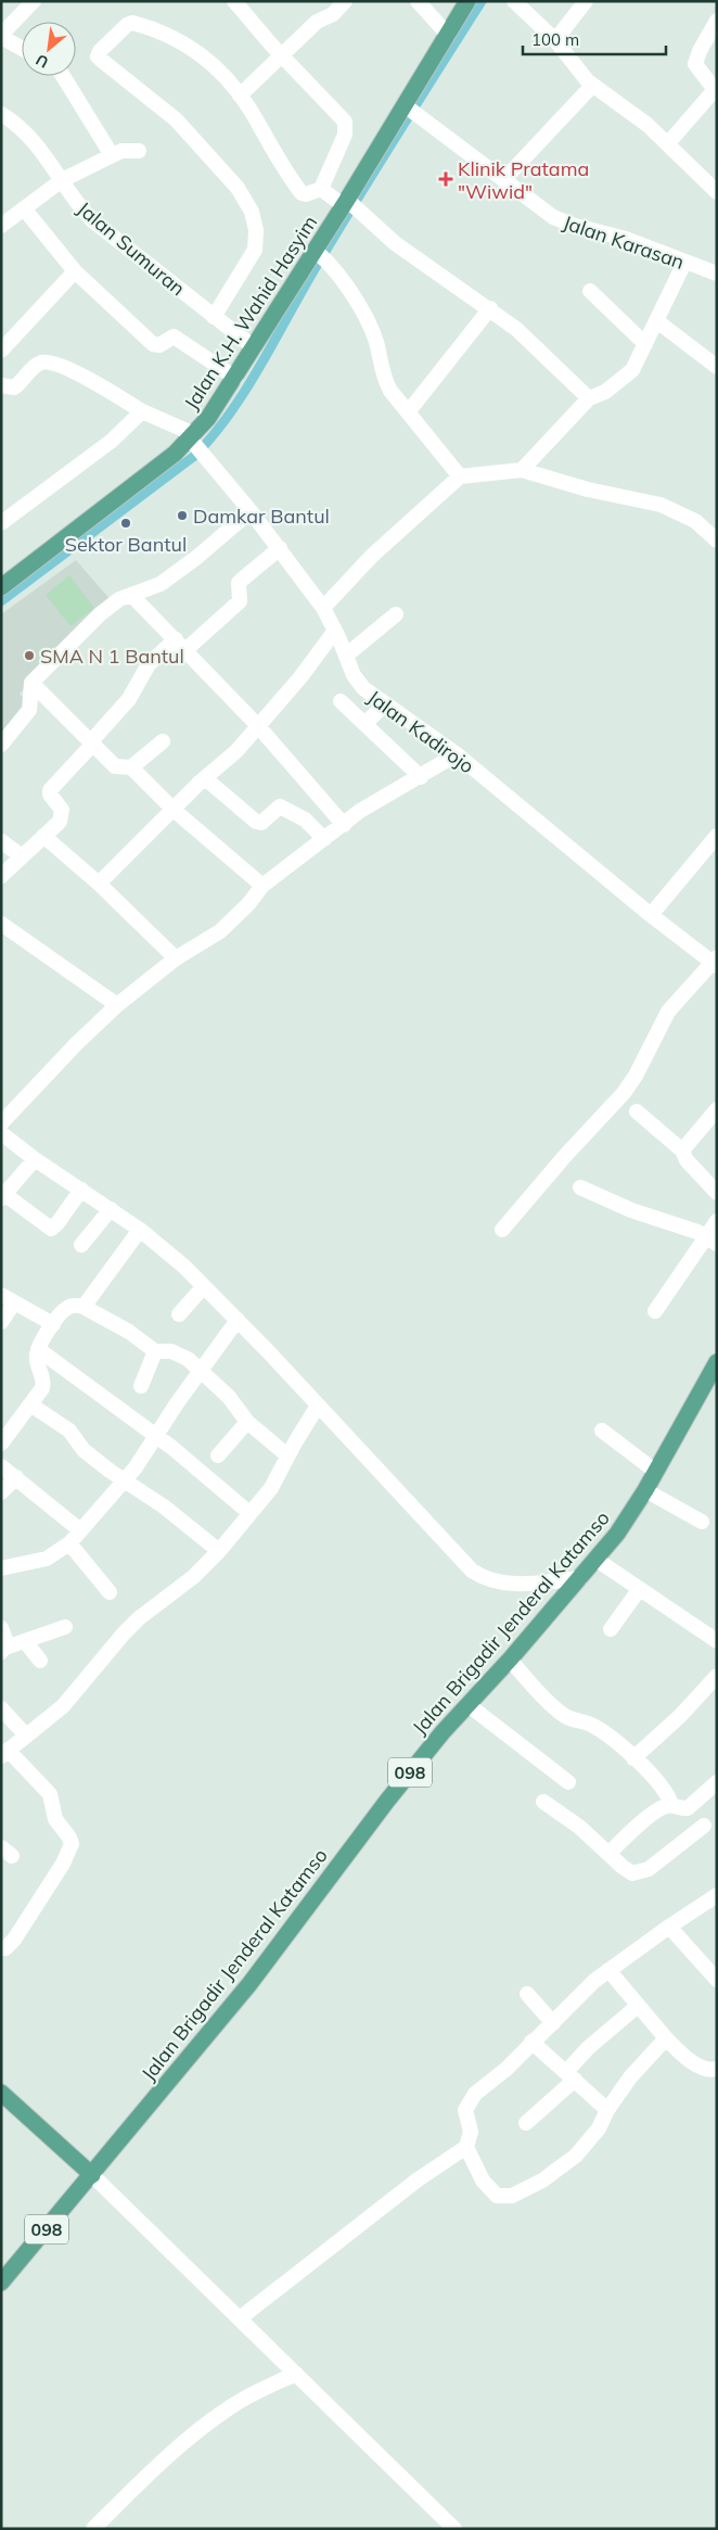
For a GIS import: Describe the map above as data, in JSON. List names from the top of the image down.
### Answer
{
  "streets": {
    "main road": ["Jalan K.H. Wahid Hasyim", "Jalan Brigadir Jenderal Katamso", "098"],
    "street": ["Jalan Karasan", "Jalan Sumuran", "Jalan Kadirojo"]
  },
  "crossings": [
    ["Jalan Karasan", "Jalan K.H. Wahid Hasyim"],
    ["Jalan Sumuran", "Jalan K.H. Wahid Hasyim"],
    ["Jalan K.H. Wahid Hasyim", "Jalan Kadirojo"],
    ["Jalan Brigadir Jenderal Katamso", "098"]
  ],
  "places": {
    "health": ["Klinik Pratama \"Wiwid\""],
    "other": ["Damkar Bantul", "Sektor Bantul", "SMA N 1 Bantul"]
  },
  "scale_bar": "100 m",
  "north": "bottom left"
}
